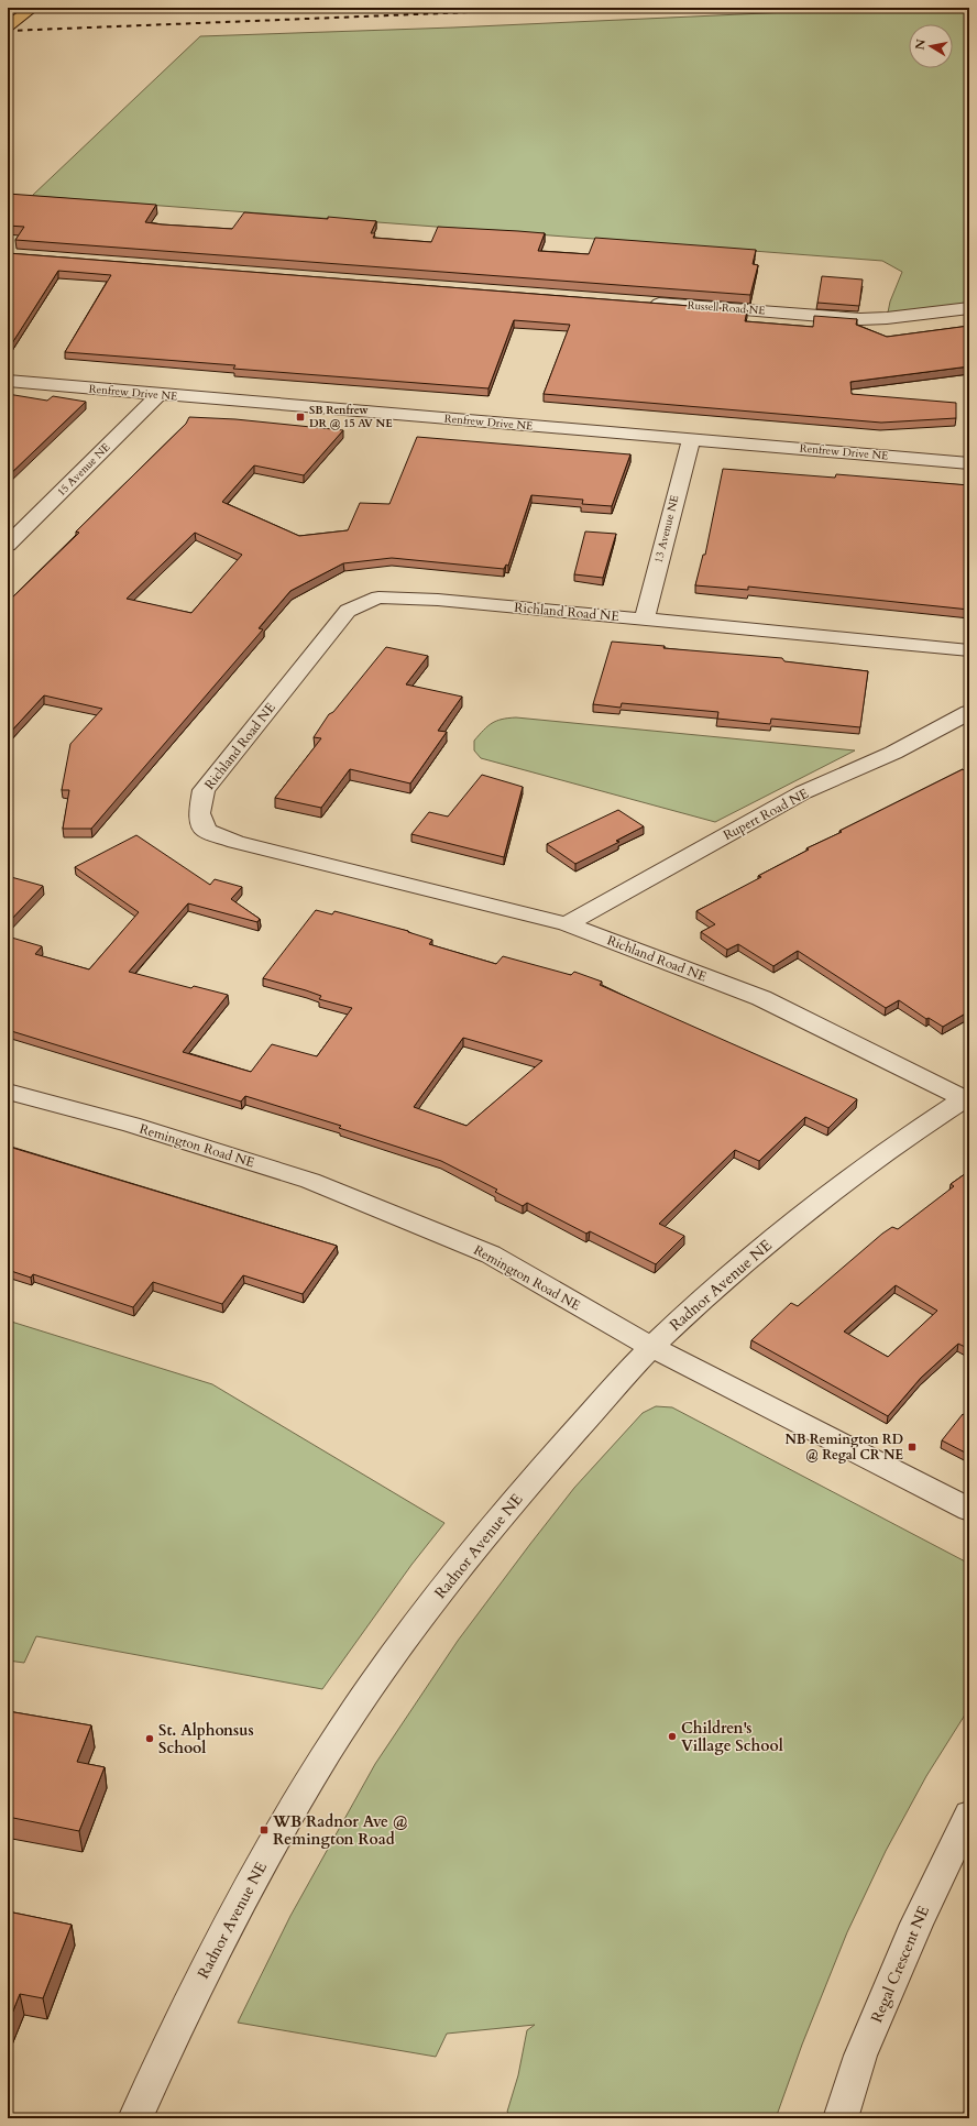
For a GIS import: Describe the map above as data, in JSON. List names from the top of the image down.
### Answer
{
  "streets": {
    "street": [
      "Russell Road NE",
      "Renfrew Drive NE",
      "15 Avenue NE",
      "13 Avenue NE",
      "Richland Road NE",
      "Rupert Road NE",
      "Remington Road NE",
      "Radnor Avenue NE",
      "Regal Crescent NE"
    ]
  },
  "crossings": [
    ["Renfrew Drive NE", "15 Avenue NE"],
    ["Renfrew Drive NE", "13 Avenue NE"],
    ["13 Avenue NE", "Richland Road NE"],
    ["Richland Road NE", "Rupert Road NE"],
    ["Richland Road NE", "Radnor Avenue NE"],
    ["Remington Road NE", "Radnor Avenue NE"]
  ],
  "places": {
    "transit": ["SB Renfrew DR @ 15 AV NE", "NB Remington RD @ Regal CR NE", "WB Radnor Ave @ Remington Road"],
    "other": ["Children's Village School", "St. Alphonsus School"]
  },
  "north": "left"
}
